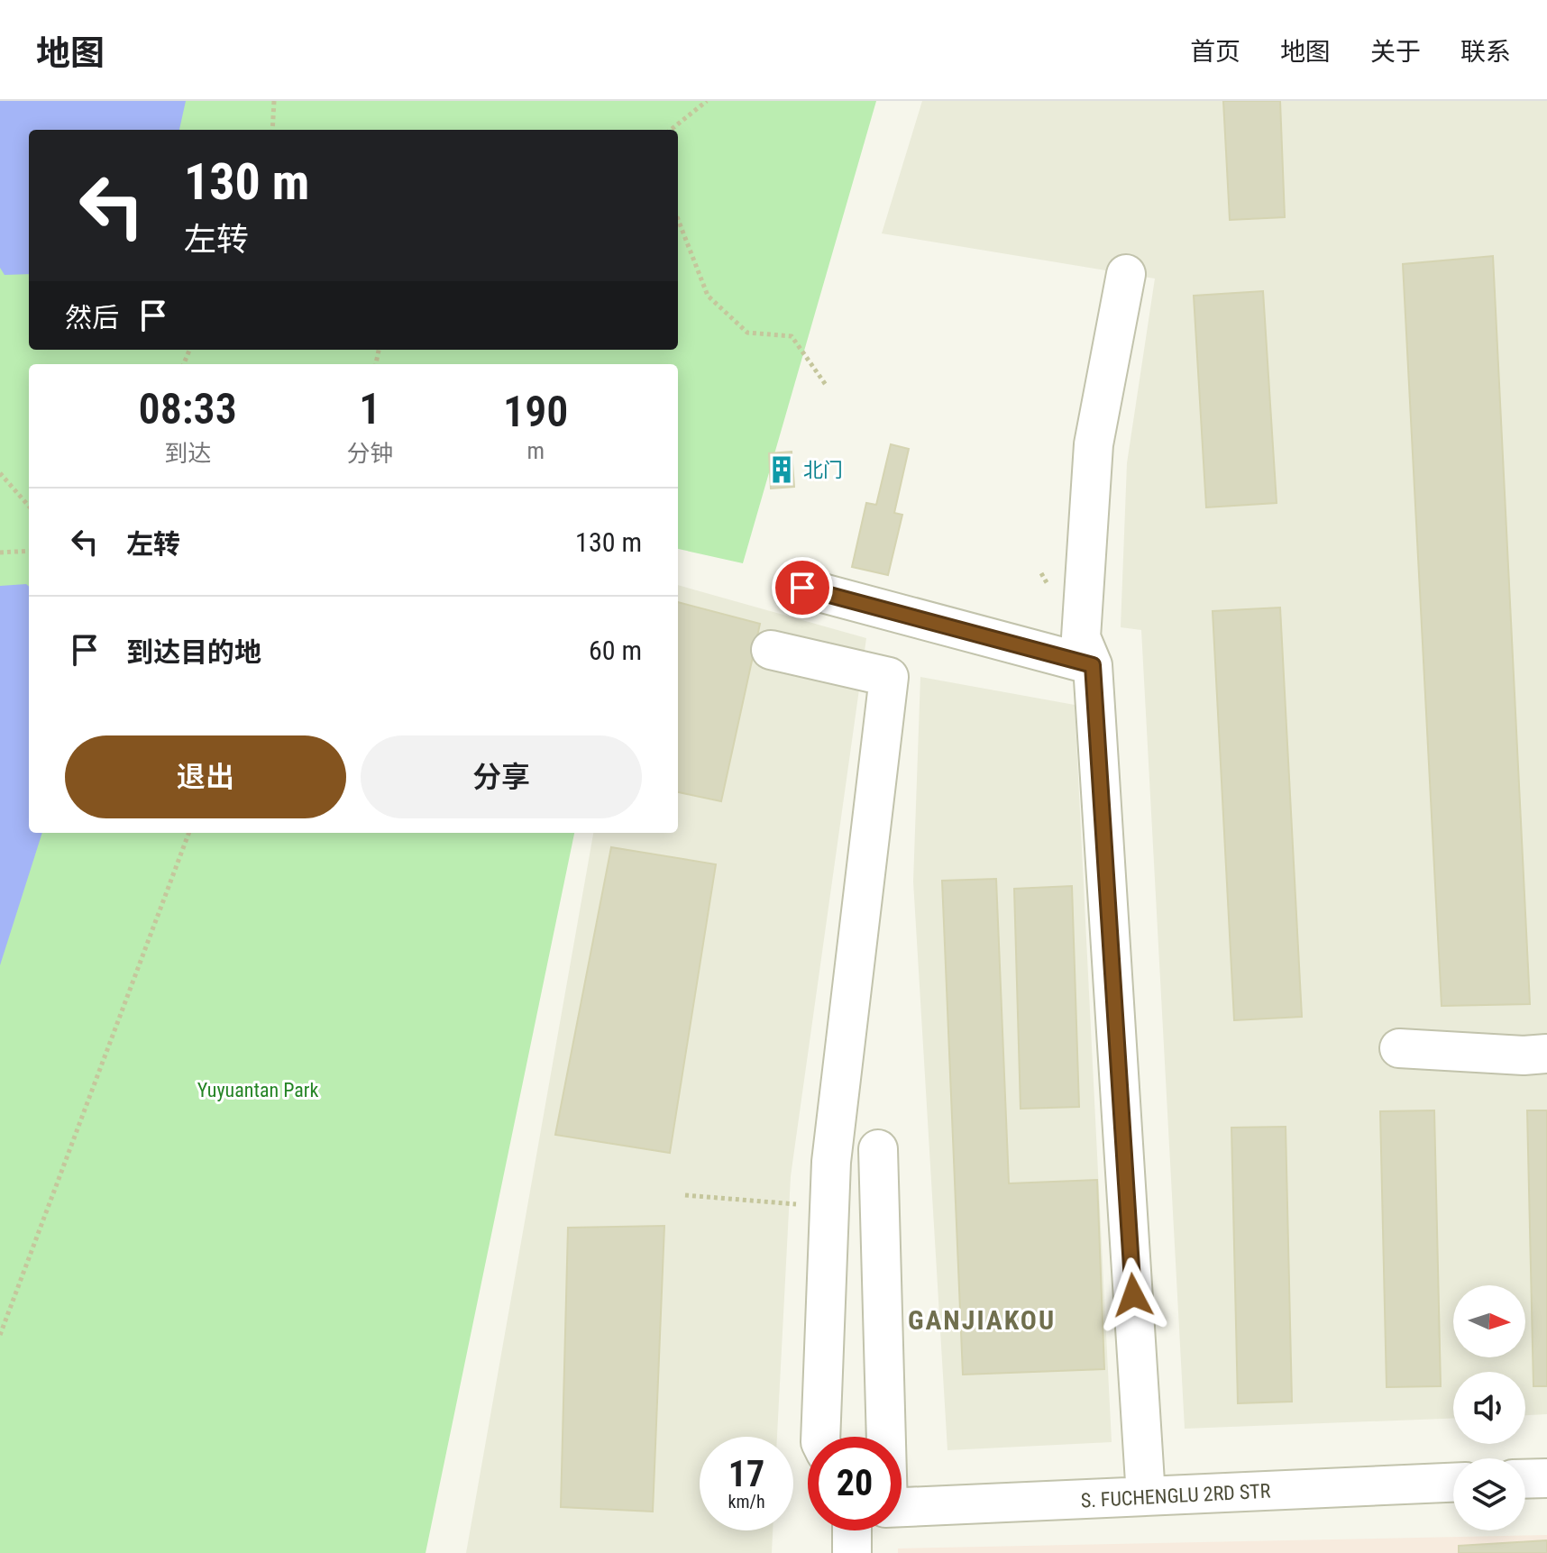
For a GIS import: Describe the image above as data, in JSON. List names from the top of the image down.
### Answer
{
  "streets": {
    "street": ["S. FUCHENGLU 2RD STR"]
  },
  "districts": ["GANJIAKOU"],
  "parks": ["Yuyuantan Park"],
  "places": {
    "building": ["北门"]
  },
  "north": "right",
  "page": {
    "header": "地图",
    "nav": [
      "首页",
      "地图",
      "关于",
      "联系"
    ],
    "turn": ["130 m", "左转"],
    "then": "然后",
    "eta": [
      "08:33",
      "到达",
      "1",
      "分钟",
      "190",
      "m"
    ],
    "list": [
      {
        "name": "左转",
        "value": "130 m"
      },
      {
        "name": "到达目的地",
        "value": "60 m"
      }
    ],
    "buttons": ["退出", "分享"],
    "speed": "17 km/h",
    "limit": "20"
  }
}
